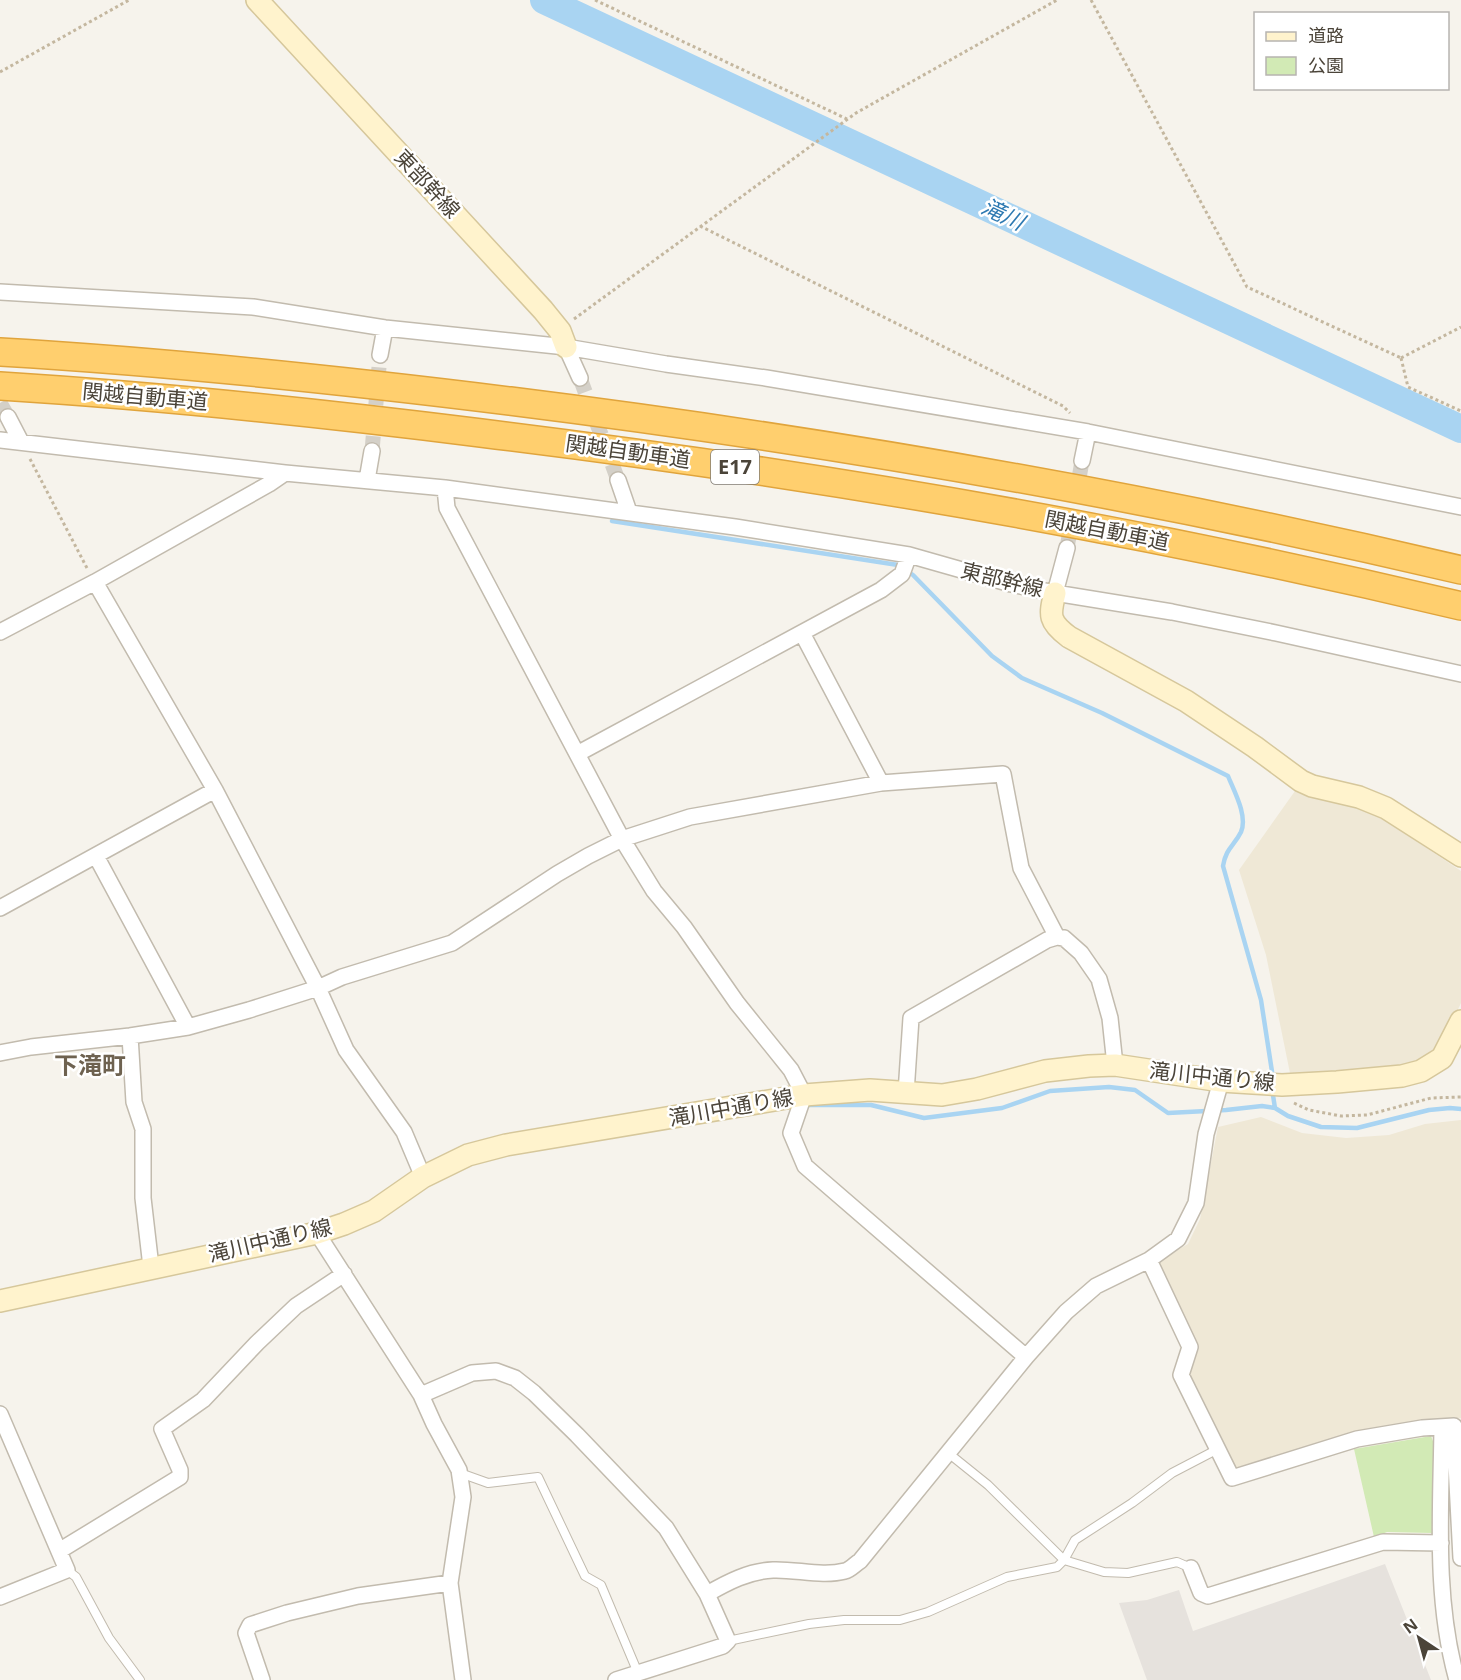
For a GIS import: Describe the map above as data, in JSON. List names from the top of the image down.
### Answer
{
  "streets": {
    "highway": ["関越自動車道", "E17"],
    "street": ["東部幹線", "滝川中通り線"]
  },
  "districts": ["下滝町"],
  "water": ["滝川"],
  "legend": ["道路", "公園"],
  "north": "top left"
}
